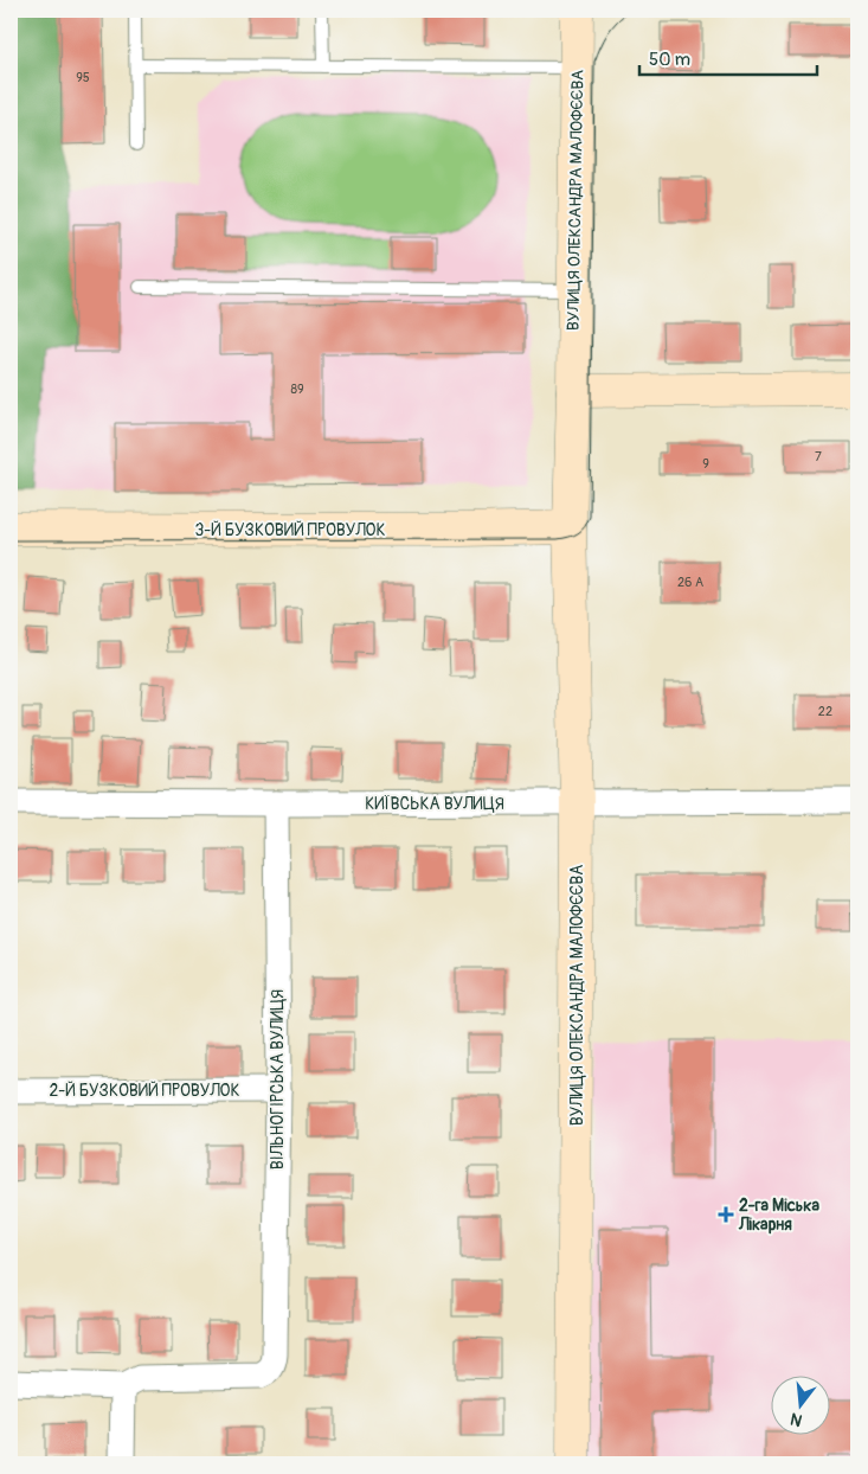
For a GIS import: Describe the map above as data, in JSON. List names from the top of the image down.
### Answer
{
  "streets": {
    "street": [
      "ВУЛИЦЯ ОЛЕКСАНДРА МАЛОФЄЄВА",
      "3-Й БУЗКОВИЙ ПРОВУЛОК",
      "КИЇВСЬКА ВУЛИЦЯ",
      "ВІЛЬНОГІРСЬКА ВУЛИЦЯ",
      "2-Й БУЗКОВИЙ ПРОВУЛОК"
    ]
  },
  "crossings": [
    ["ВУЛИЦЯ ОЛЕКСАНДРА МАЛОФЄЄВА", "3-Й БУЗКОВИЙ ПРОВУЛОК"],
    ["ВУЛИЦЯ ОЛЕКСАНДРА МАЛОФЄЄВА", "КИЇВСЬКА ВУЛИЦЯ"],
    ["КИЇВСЬКА ВУЛИЦЯ", "ВІЛЬНОГІРСЬКА ВУЛИЦЯ"],
    ["ВІЛЬНОГІРСЬКА ВУЛИЦЯ", "2-Й БУЗКОВИЙ ПРОВУЛОК"]
  ],
  "places": {
    "health": ["2-га Міська Лікарня"]
  },
  "house_numbers": [
    "95",
    "89",
    "7",
    "9",
    "26 А",
    "22"
  ],
  "scale_bar": "50 m",
  "north": "bottom"
}
